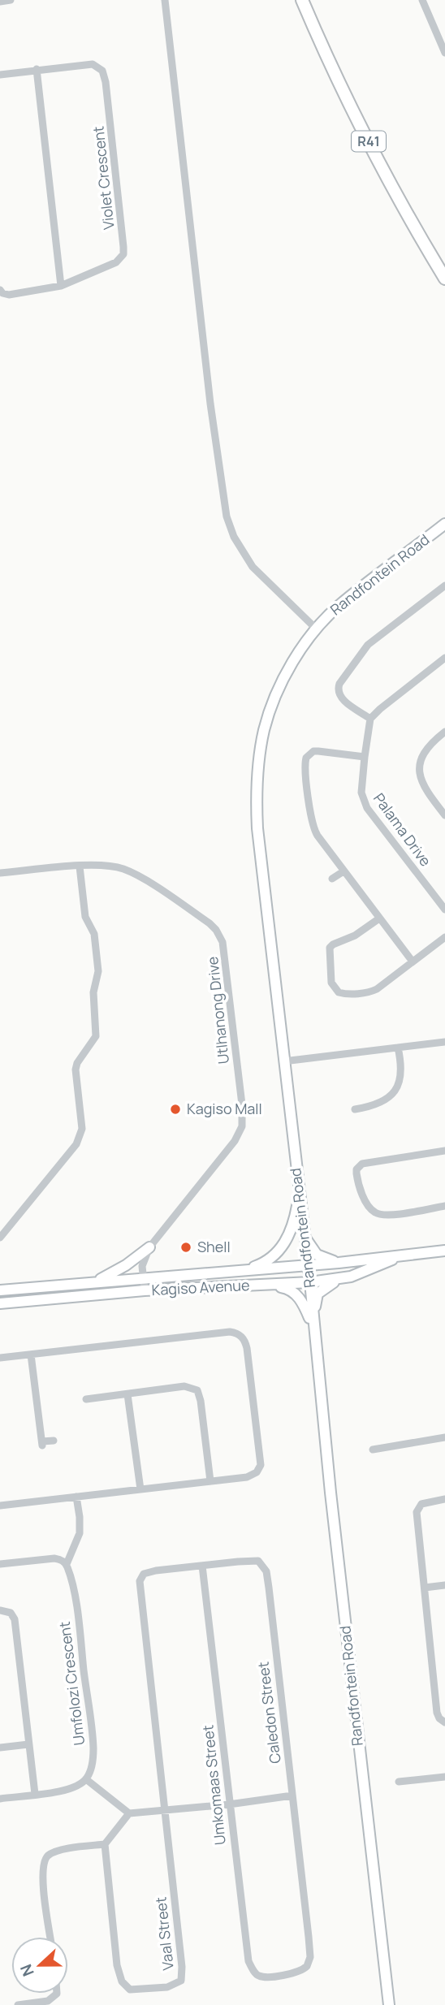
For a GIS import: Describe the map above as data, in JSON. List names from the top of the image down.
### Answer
{
  "streets": {
    "main road": ["R41"],
    "street": [
      "Violet Crescent",
      "Randfontein Road",
      "Palama Drive",
      "Utlhanong Drive",
      "Kagiso Avenue",
      "Umfolozi Crescent",
      "Caledon Street",
      "Umkomaas Street",
      "Vaal Street"
    ]
  },
  "crossings": [
    ["Randfontein Road", "Kagiso Avenue"],
    ["Utlhanong Drive", "Kagiso Avenue"],
    ["Caledon Street", "Umkomaas Street"],
    ["Caledon Street", "Vaal Street"]
  ],
  "places": ["Kagiso Mall", "Shell"],
  "north": "left"
}
